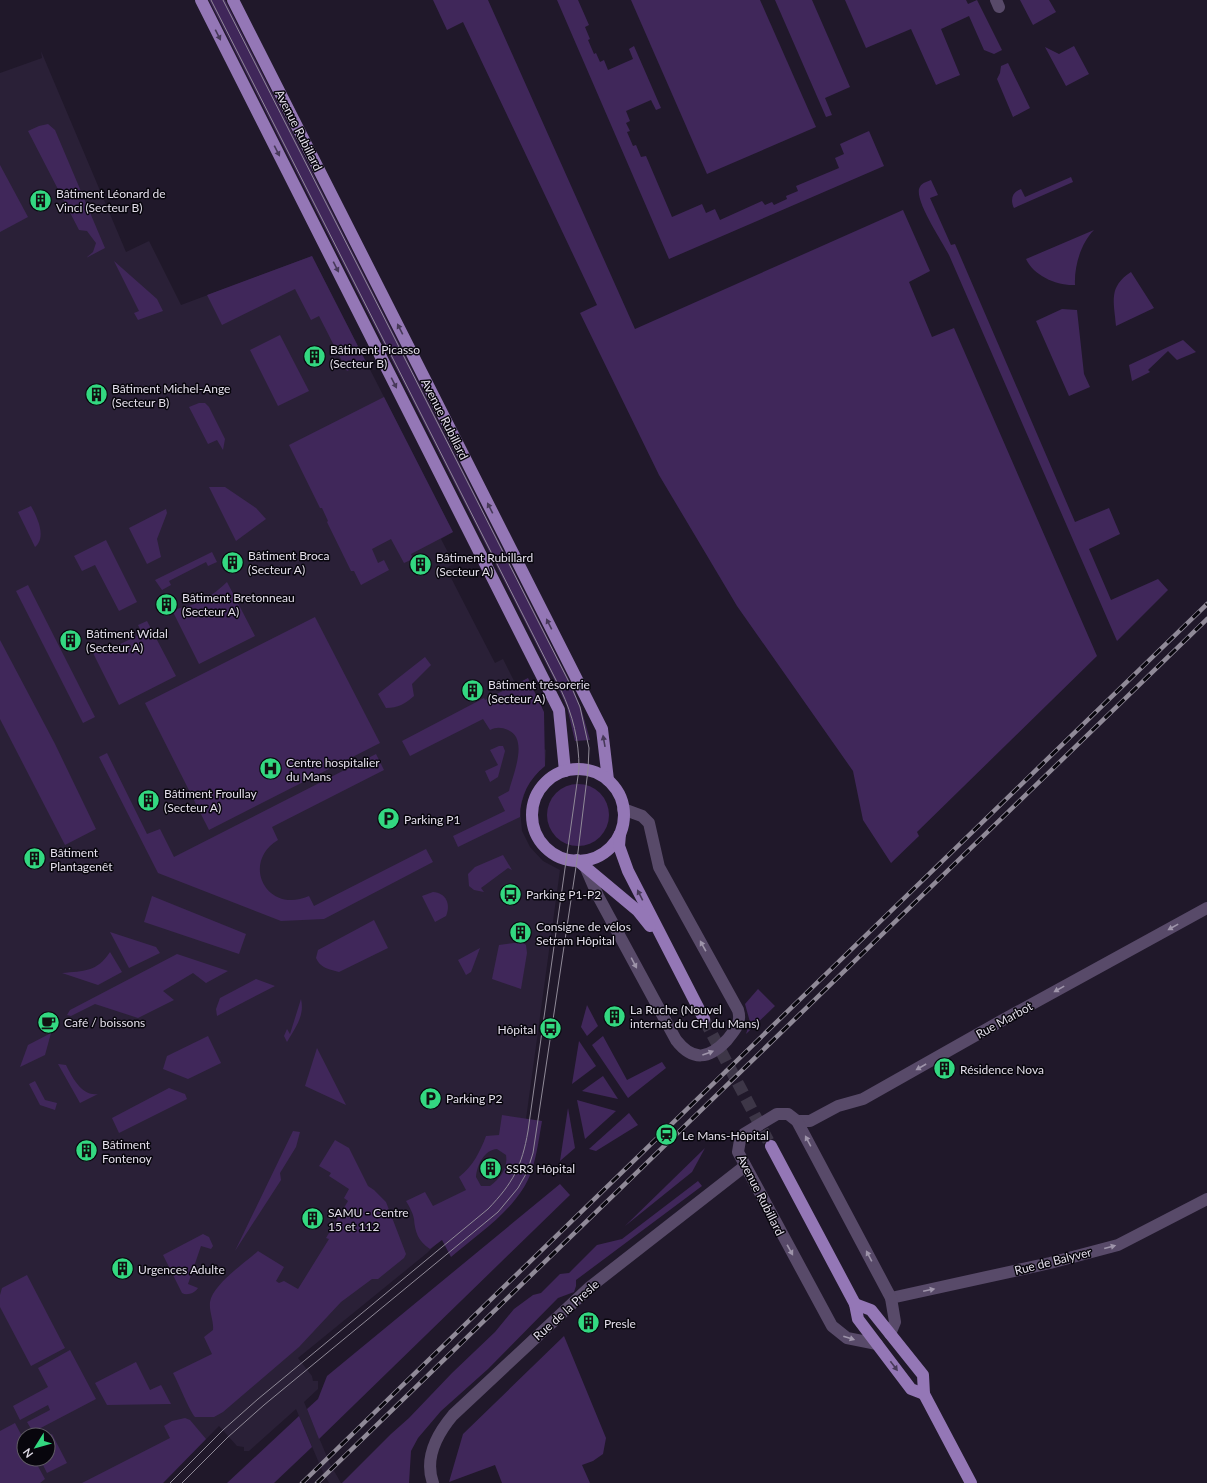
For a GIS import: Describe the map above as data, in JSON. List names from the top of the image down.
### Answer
{
  "streets": {
    "main road": ["Avenue Rubillard"],
    "street": ["Rue Marbot", "Rue de Balyver", "Rue de la Presle"]
  },
  "crossings": [
    ["Avenue Rubillard", "Rue Marbot"],
    ["Avenue Rubillard", "Rue de la Presle"]
  ],
  "one_way": ["Rue Marbot", "Rue de Balyver"],
  "places": {
    "building": [
      "Bâtiment Léonard de Vinci (Secteur B)",
      "Bâtiment Picasso (Secteur B)",
      "Bâtiment Michel-Ange (Secteur B)",
      "Bâtiment Broca (Secteur A)",
      "Bâtiment Rubillard (Secteur A)",
      "Bâtiment Bretonneau (Secteur A)",
      "Bâtiment Widal (Secteur A)",
      "Bâtiment trésorerie (Secteur A)",
      "Bâtiment Froullay (Secteur A)",
      "Bâtiment Plantagenêt",
      "Consigne de vélos Setram Hôpital",
      "La Ruche (Nouvel internat du CH du Mans)",
      "Résidence Nova",
      "Bâtiment Fontenoy",
      "SSR3 Hôpital",
      "SAMU - Centre 15 et 112",
      "Urgences Adulte",
      "Presle"
    ],
    "hospital": ["Centre hospitalier du Mans"],
    "parking": ["Parking P1", "Parking P2"],
    "bus stop": ["Parking P1-P2", "Hôpital"],
    "cafe": ["Café / boissons"],
    "station": ["Le Mans-Hôpital"]
  },
  "north": "bottom left"
}
